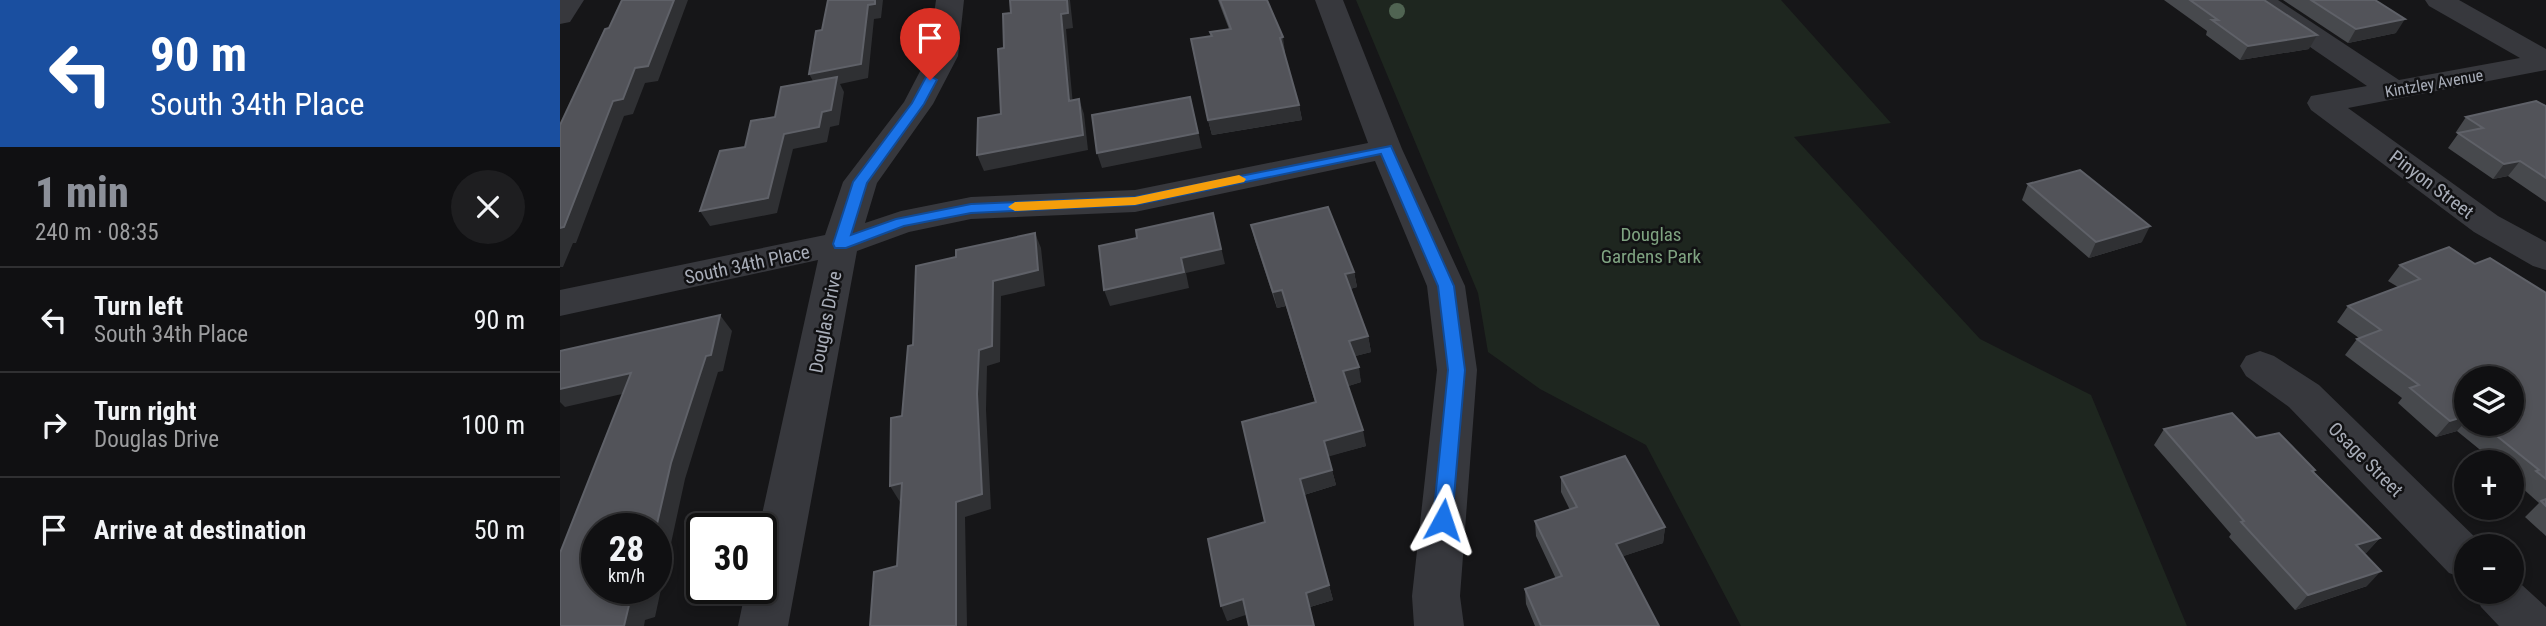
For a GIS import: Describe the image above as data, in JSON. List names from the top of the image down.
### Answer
{
  "streets": {
    "street": [
      "Kintzley Avenue",
      "Pinyon Street",
      "South 34th Place",
      "Douglas Drive",
      "Osage Street"
    ]
  },
  "crossings": [
    ["Kintzley Avenue", "Pinyon Street"],
    ["South 34th Place", "Douglas Drive"]
  ],
  "parks": ["Douglas Gardens Park"],
  "page": {
    "turn": ["90 m", "South 34th Place"],
    "heading": ["1 min", "240 m · 08:35"],
    "list": [
      {
        "name": "Turn left",
        "note": "South 34th Place",
        "value": "90 m"
      },
      {
        "name": "Turn right",
        "note": "Douglas Drive",
        "value": "100 m"
      },
      {
        "name": "Arrive at destination",
        "value": "50 m"
      }
    ],
    "map_buttons": ["+", "−"],
    "speed": "28 km/h",
    "limit": "30"
  }
}
